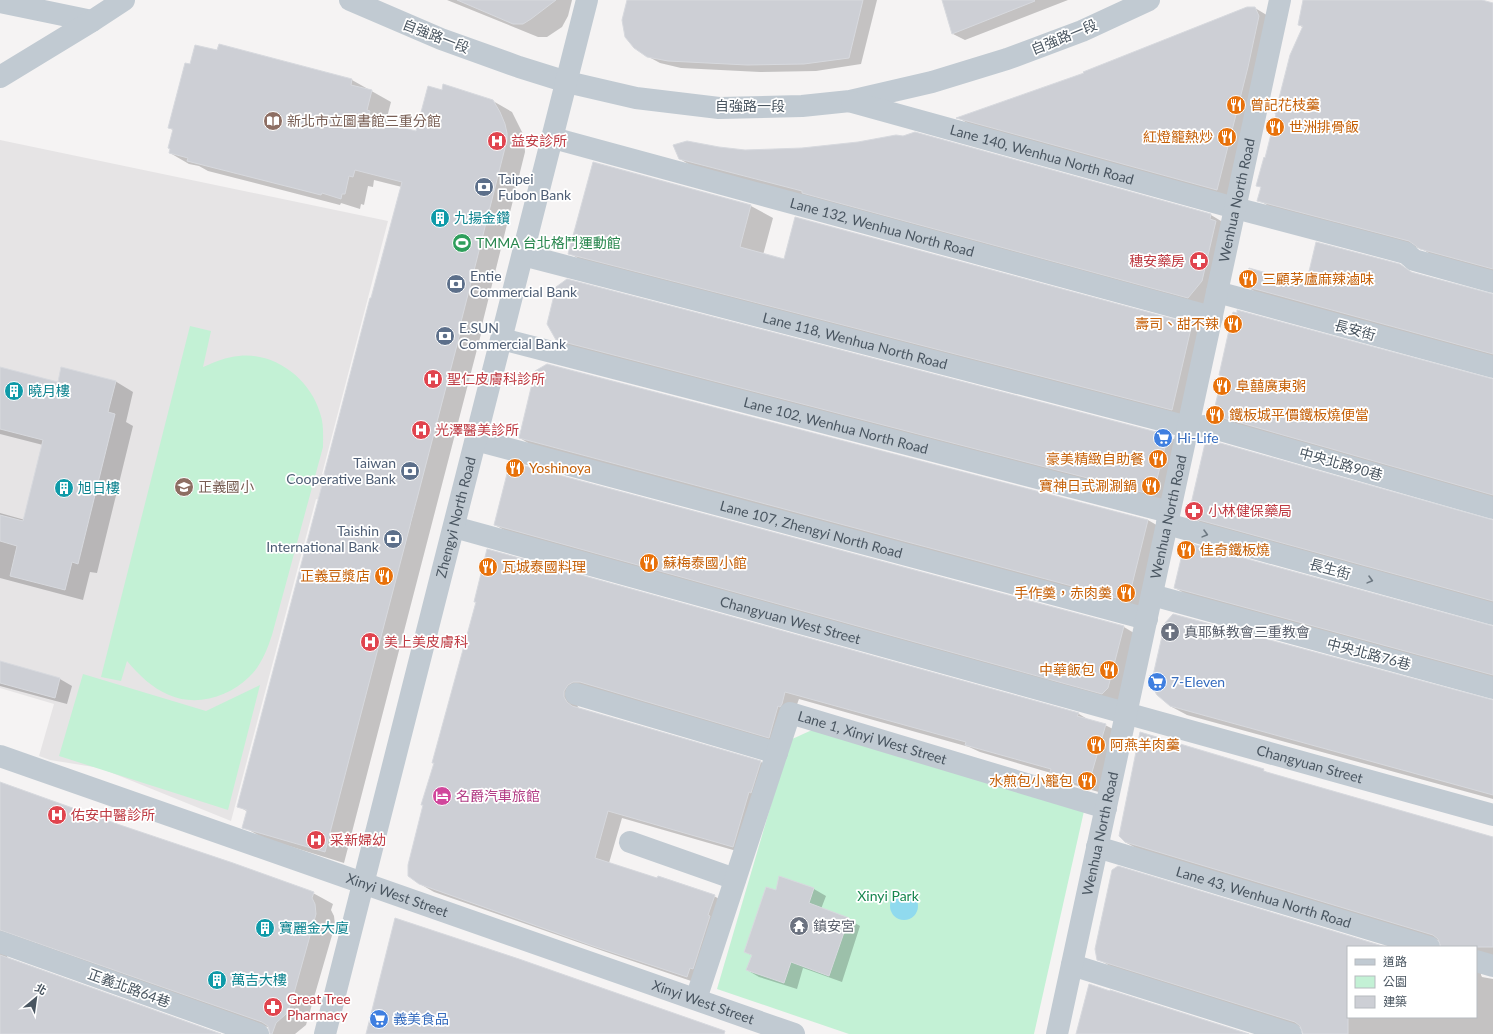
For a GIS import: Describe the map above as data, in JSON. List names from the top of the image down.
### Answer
{
  "streets": {
    "street": [
      "自強路一段",
      "Lane 140, Wenhua North Road",
      "Wenhua North Road",
      "Lane 132, Wenhua North Road",
      "長安街",
      "Lane 118, Wenhua North Road",
      "Lane 102, Wenhua North Road",
      "中央北路90巷",
      "Zhengyi North Road",
      "Lane 107, Zhengyi North Road",
      "長生街",
      "Changyuan West Street",
      "中央北路76巷",
      "Lane 1, Xinyi West Street",
      "Changyuan Street",
      "Xinyi West Street",
      "Lane 43, Wenhua North Road",
      "正義北路64巷"
    ]
  },
  "crossings": [
    ["自強路一段", "Lane 140, Wenhua North Road"],
    ["自強路一段", "Zhengyi North Road"],
    ["Lane 140, Wenhua North Road", "Wenhua North Road"],
    ["Wenhua North Road", "Lane 132, Wenhua North Road"],
    ["Wenhua North Road", "長安街"],
    ["Wenhua North Road", "Lane 118, Wenhua North Road"],
    ["Wenhua North Road", "Lane 102, Wenhua North Road"],
    ["Wenhua North Road", "中央北路90巷"],
    ["Wenhua North Road", "Lane 107, Zhengyi North Road"],
    ["Wenhua North Road", "長生街"],
    ["Wenhua North Road", "Changyuan West Street"],
    ["Wenhua North Road", "中央北路76巷"],
    ["Wenhua North Road", "Lane 1, Xinyi West Street"],
    ["Wenhua North Road", "Changyuan Street"],
    ["Wenhua North Road", "Lane 43, Wenhua North Road"],
    ["Lane 132, Wenhua North Road", "Zhengyi North Road"],
    ["Lane 118, Wenhua North Road", "中央北路90巷"],
    ["Lane 118, Wenhua North Road", "Zhengyi North Road"],
    ["Lane 102, Wenhua North Road", "Zhengyi North Road"],
    ["Lane 102, Wenhua North Road", "長生街"],
    ["Zhengyi North Road", "Lane 107, Zhengyi North Road"],
    ["Zhengyi North Road", "Changyuan West Street"],
    ["Zhengyi North Road", "Xinyi West Street"],
    ["Changyuan West Street", "Changyuan Street"],
    ["Lane 1, Xinyi West Street", "Xinyi West Street"]
  ],
  "one_way": ["長生街"],
  "parks": ["Xinyi Park"],
  "places": {
    "restaurant": [
      "曾記花枝羹",
      "世洲排骨飯",
      "紅燈籠熱炒",
      "三顧茅廬麻辣滷味",
      "壽司、甜不辣",
      "阜囍廣東粥",
      "鐵板城平價鐵板燒便當",
      "豪美精緻自助餐",
      "Yoshinoya",
      "寶神日式涮涮鍋",
      "佳奇鐵板燒",
      "蘇梅泰國小館",
      "瓦城泰國料理",
      "正義豆漿店",
      "手作羮，赤肉羮",
      "中華飯包",
      "阿燕羊肉羹",
      "水煎包小籠包"
    ],
    "library": ["新北市立圖書館三重分館"],
    "hospital": [
      "益安診所",
      "聖仁皮膚科診所",
      "光澤醫美診所",
      "美上美皮膚科",
      "佑安中醫診所",
      "采新婦幼"
    ],
    "bank": [
      "Taipei Fubon Bank",
      "Entie Commercial Bank",
      "E.SUN Commercial Bank",
      "Taiwan Cooperative Bank",
      "Taishin International Bank"
    ],
    "building": [
      "九揚金鑽",
      "曉月樓",
      "旭日樓",
      "寶麗金大廈",
      "萬吉大樓"
    ],
    "sports": ["TMMA 台北格鬥運動館"],
    "pharmacy": ["穗安藥房", "小林健保藥局", "Great Tree Pharmacy"],
    "supermarket": ["Hi-Life", "7-Eleven", "義美食品"],
    "school or university": ["正義國小"],
    "church": ["真耶穌教會三重教會"],
    "hotel": ["名爵汽車旅館"],
    "temple": ["鎮安宮"]
  },
  "legend": ["道路", "公園", "建築"],
  "north": "top right"
}
